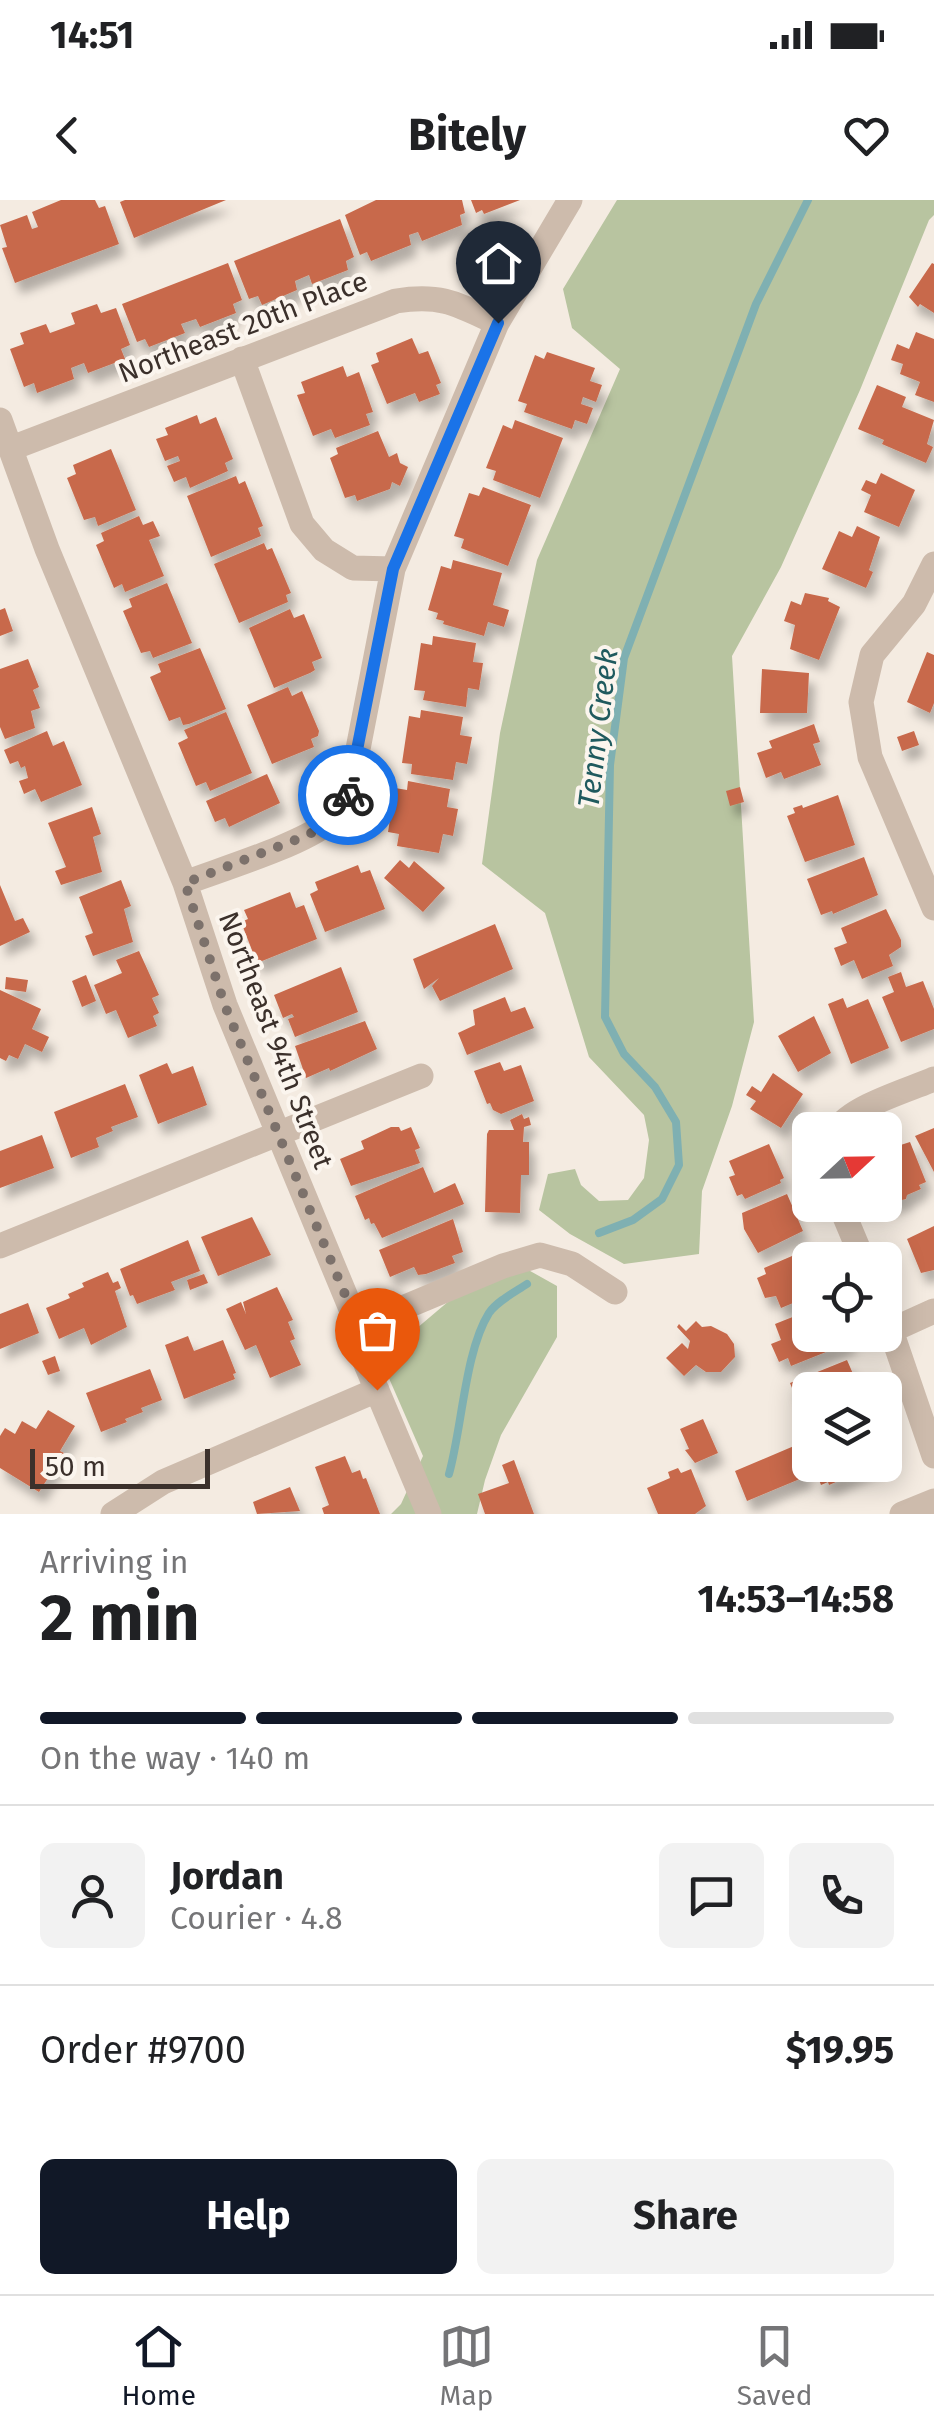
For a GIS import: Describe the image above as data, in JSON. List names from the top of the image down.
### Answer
{
  "streets": {
    "street": ["Northeast 20th Place", "Northeast 94th Street"]
  },
  "crossings": [
    ["Northeast 20th Place", "Northeast 94th Street"]
  ],
  "water": ["Tenny Creek"],
  "scale_bar": "50 m",
  "north": "right",
  "page": {
    "status": "14:51",
    "header": "Bitely",
    "scale": "50 m",
    "heading": ["2 min", "Arriving in", "14:53–14:58"],
    "panel": [
      "Jordan",
      "Courier · 4.8",
      "Order #9700",
      "$19.95"
    ],
    "bar": "On the way · 140 m",
    "buttons": ["Help", "Share"],
    "tabs": ["Home", "Map", "Saved"]
  }
}
